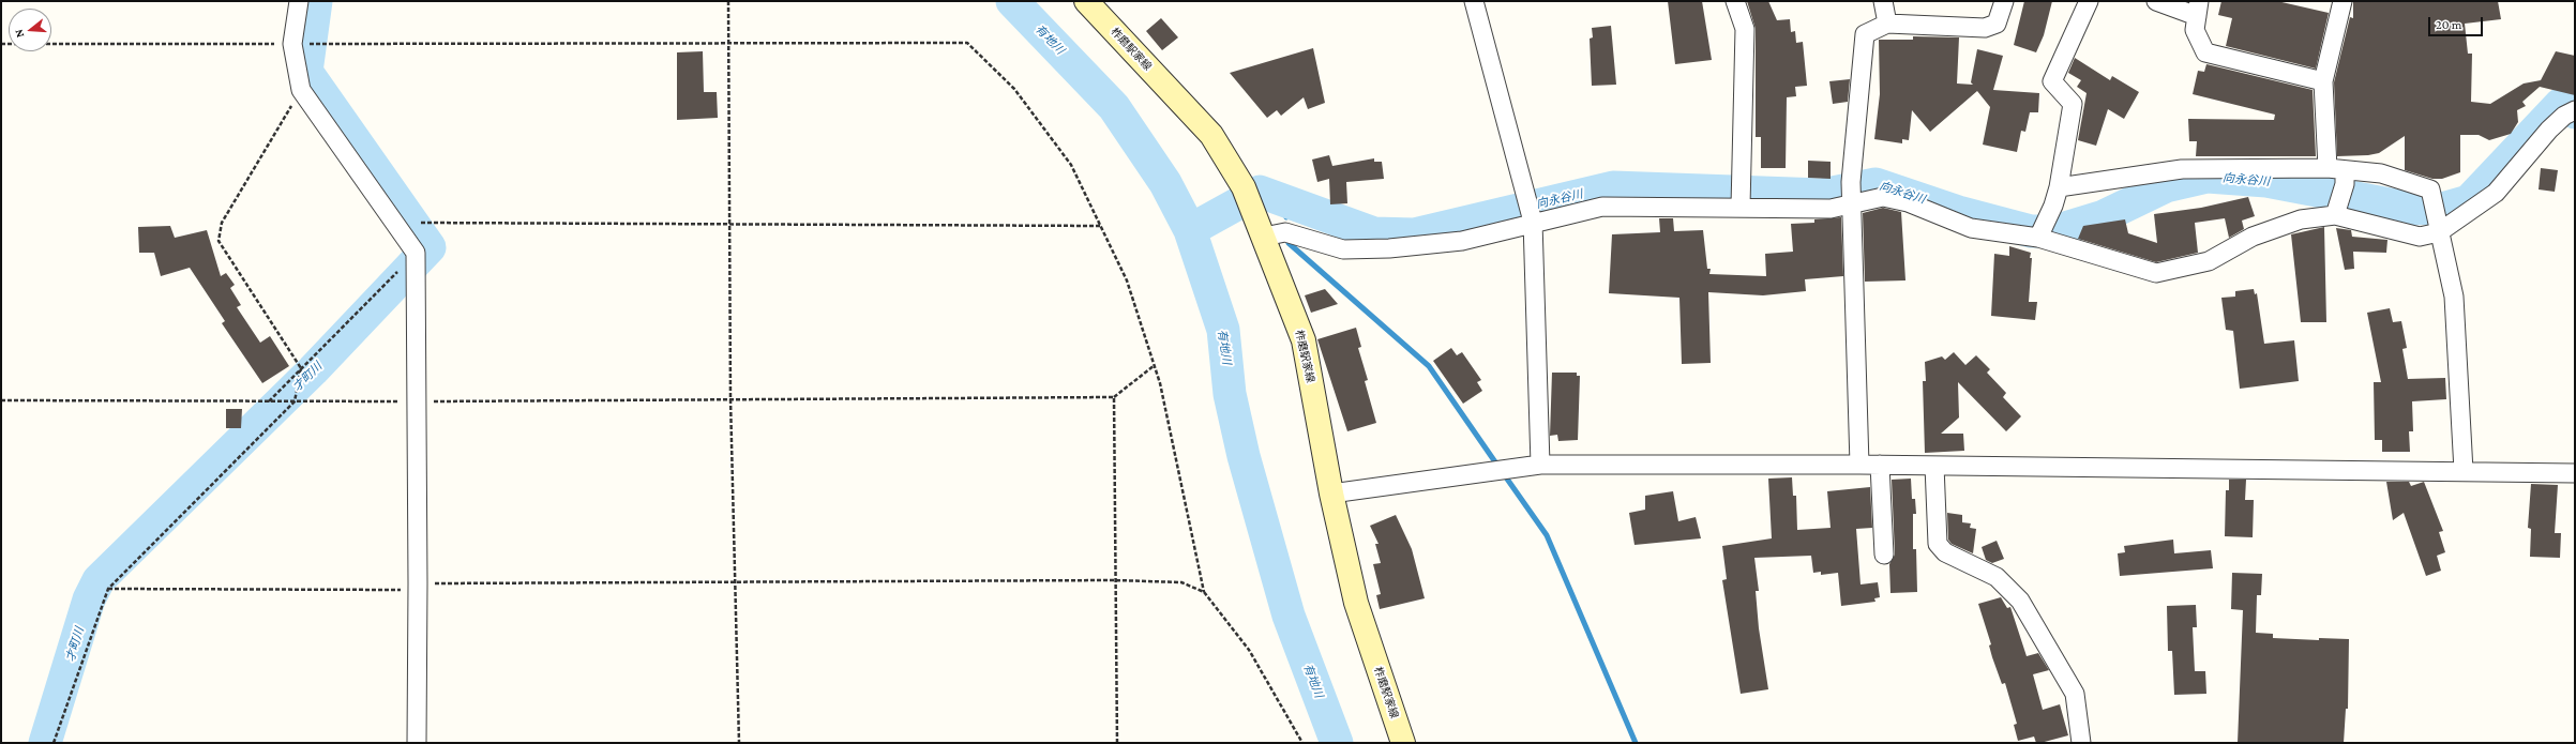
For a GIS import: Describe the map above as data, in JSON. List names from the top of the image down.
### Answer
{
  "streets": {
    "main road": ["柞磨駅家線"]
  },
  "water": ["有地川", "向永谷川", "才町川"],
  "scale_bar": "20 m",
  "north": "left"
}
